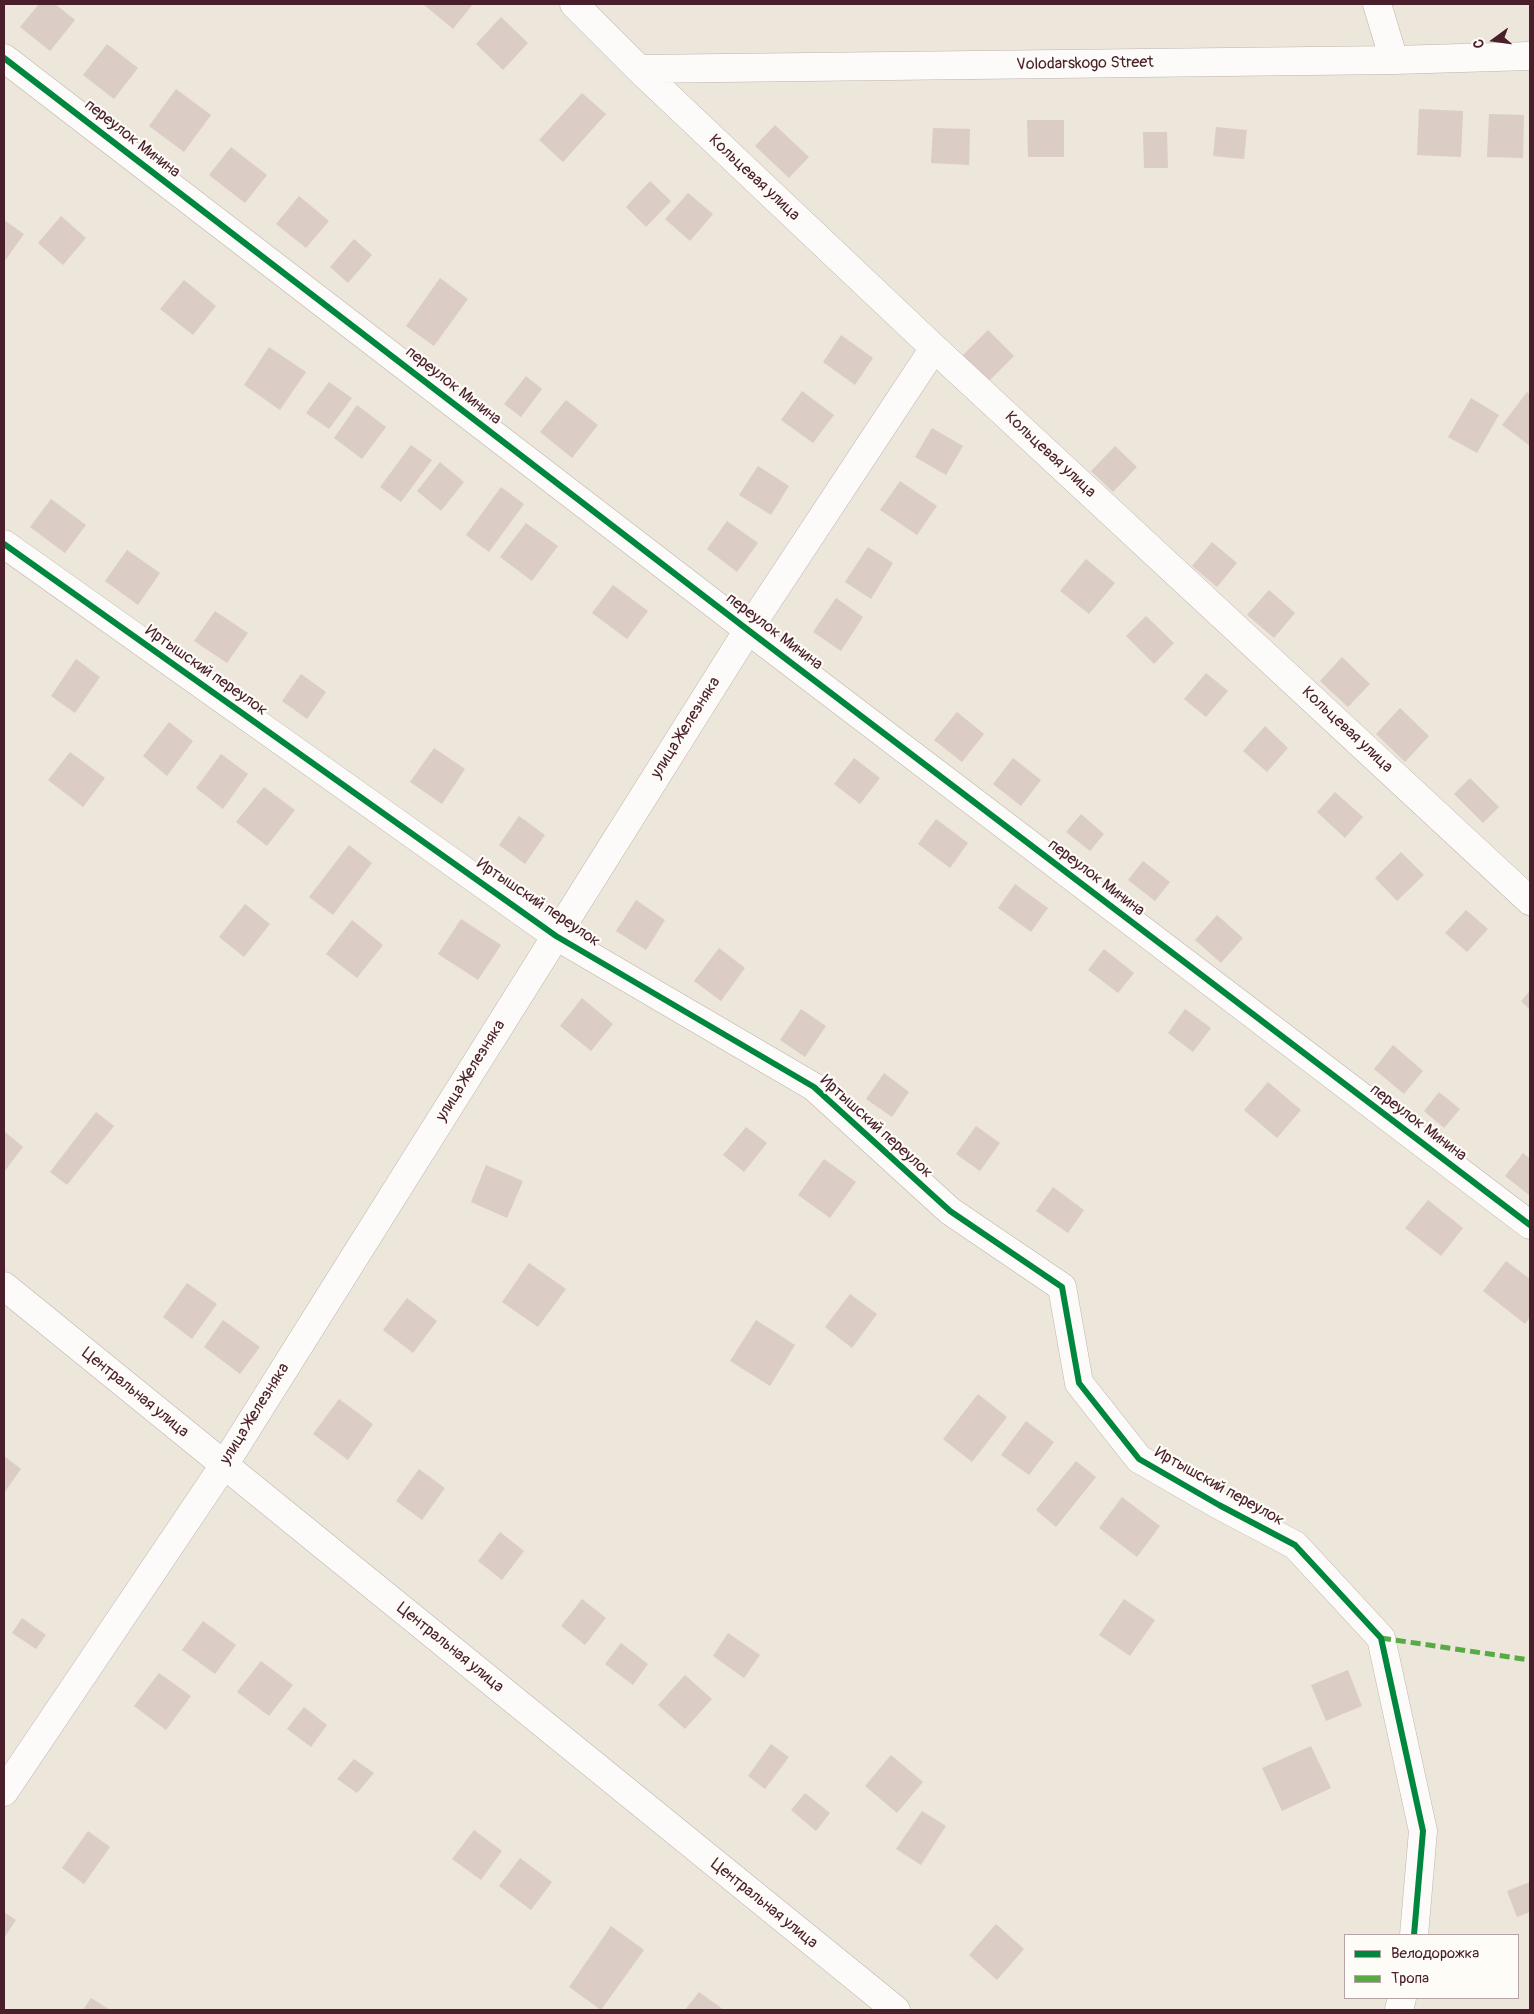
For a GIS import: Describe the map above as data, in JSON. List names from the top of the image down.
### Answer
{
  "streets": {
    "street": [
      "Volodarskogo Street",
      "переулок Минина",
      "Кольцевая улица",
      "Иртышский переулок",
      "улица Железняка",
      "Центральная улица"
    ]
  },
  "crossings": [
    ["Volodarskogo Street", "Кольцевая улица"],
    ["переулок Минина", "улица Железняка"],
    ["Кольцевая улица", "улица Железняка"],
    ["Иртышский переулок", "улица Железняка"],
    ["улица Железняка", "Центральная улица"]
  ],
  "legend": ["Велодорожка", "Тропа"],
  "north": "left"
}
